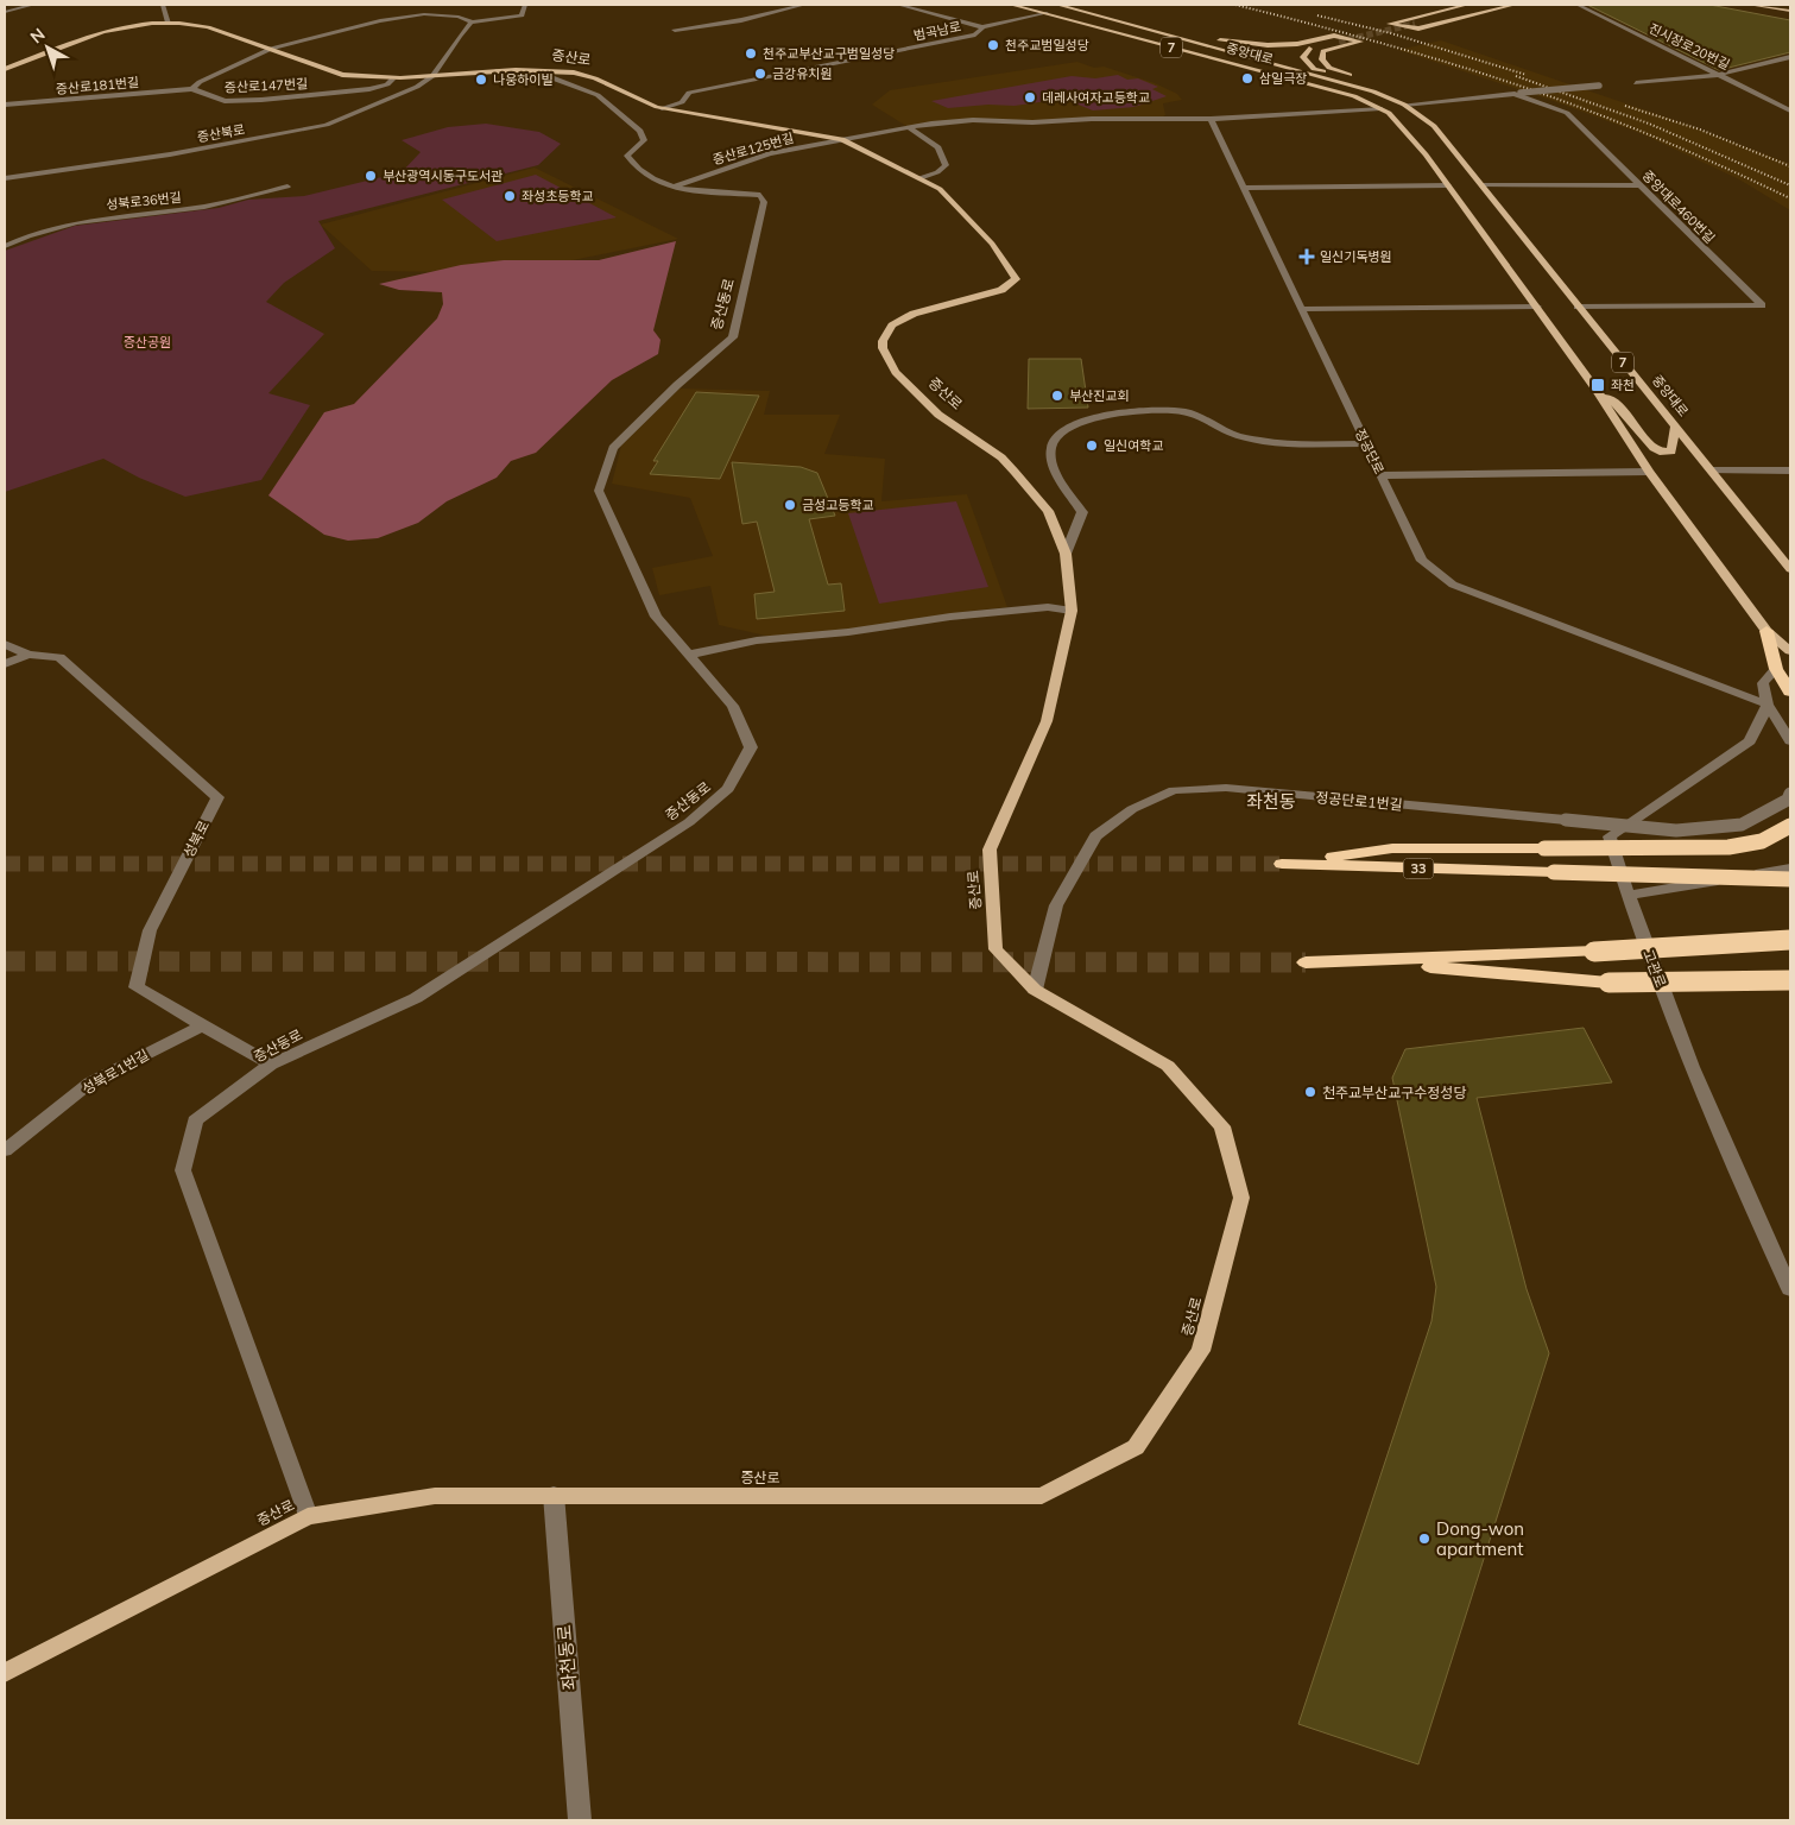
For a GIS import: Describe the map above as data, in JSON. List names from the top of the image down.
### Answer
{
  "streets": {
    "highway": ["33"],
    "main road": ["7", "중앙대로", "증산로"],
    "street": [
      "범곡남로",
      "진시장로20번길",
      "증산로181번길",
      "증산로147번길",
      "증산북로",
      "증산로125번길",
      "성북로36번길",
      "중앙대로460번길",
      "증산동로",
      "정공단로",
      "정공단로1번길",
      "성북로",
      "고관로",
      "성북로1번길",
      "좌천동로"
    ]
  },
  "crossings": [
    ["범곡남로", "중앙대로"],
    ["범곡남로", "증산로"],
    ["중앙대로", "중앙대로460번길"],
    ["증산로", "증산로147번길"],
    ["증산로", "증산북로"],
    ["증산로", "증산로125번길"],
    ["증산로", "증산동로"],
    ["증산로", "정공단로1번길"],
    ["증산로", "좌천동로"],
    ["증산로181번길", "증산로147번길"],
    ["증산로125번길", "증산동로"],
    ["증산로125번길", "정공단로"],
    ["증산동로", "성북로"],
    ["정공단로", "고관로"],
    ["성북로", "성북로1번길"]
  ],
  "districts": ["좌천동"],
  "parks": ["증산공원"],
  "places": {
    "other": [
      "천주교범일성당",
      "천주교부산교구범일성당",
      "금강유치원",
      "삼일극장",
      "나웅하이빌",
      "데레사여자고등학교",
      "부산광역시동구도서관",
      "좌성초등학교",
      "부산진교회",
      "일신여학교",
      "금성고등학교",
      "천주교부산교구수정성당",
      "Dong-won apartment"
    ],
    "health": ["일신기독병원"],
    "transit": ["좌천"]
  },
  "north": "top left"
}
